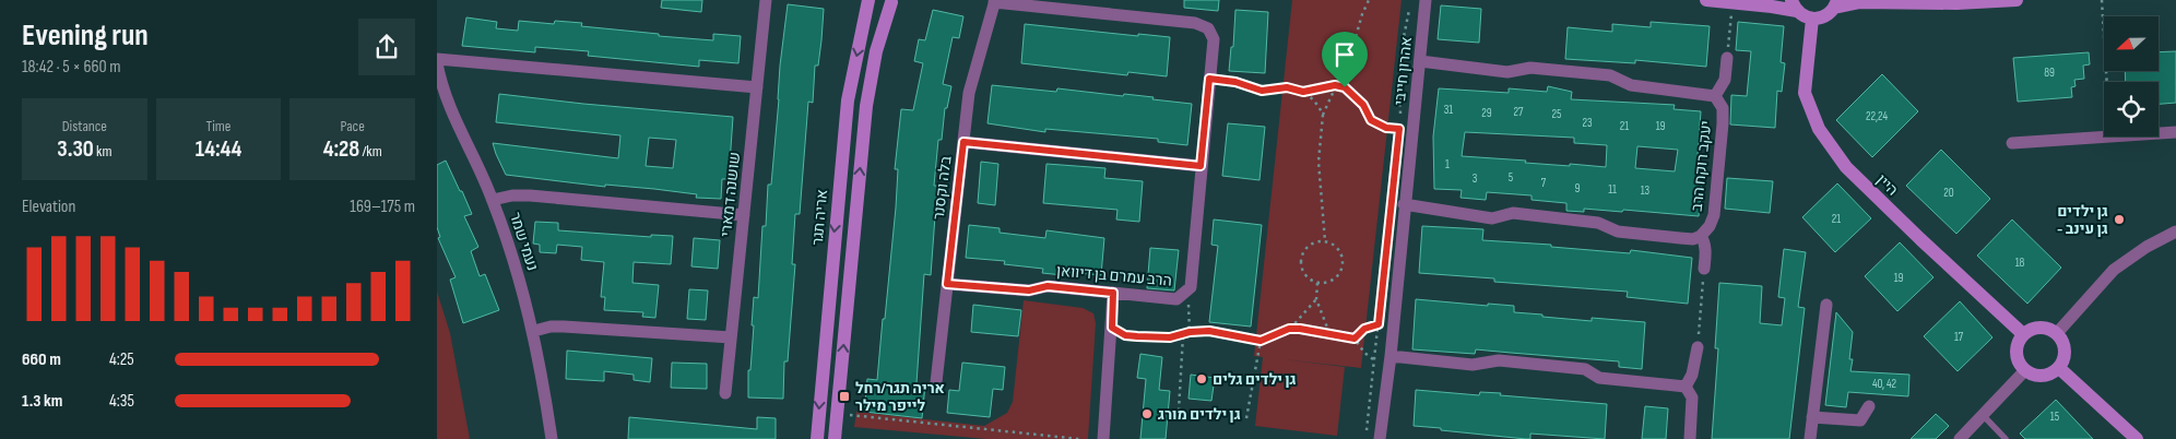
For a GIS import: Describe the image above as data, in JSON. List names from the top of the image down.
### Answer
{
  "streets": {
    "street": [
      "אהרון חייבי",
      "יעקב רוקח הרב",
      "היין",
      "בלה וקסנר",
      "שושנה דמארי",
      "אריה תגר",
      "נעמי שמר",
      "הרב עמרם בן דיוואן"
    ]
  },
  "crossings": [
    ["בלה וקסנר", "הרב עמרם בן דיוואן"]
  ],
  "places": {
    "other": ["גן ילדים - גן עינב", "גן ילדים גלים", "גן ילדים מורג"],
    "transit": ["אריה תגר/רחל לייפר מילר"]
  },
  "house_numbers": [
    "89",
    "31",
    "27",
    "29",
    "25",
    "22,24",
    "23",
    "21",
    "19",
    "1",
    "5",
    "3",
    "7",
    "9",
    "11",
    "13",
    "20",
    "21",
    "18",
    "19",
    "17",
    "40, 42",
    "15"
  ],
  "north": "left",
  "page": {
    "heading": ["Evening run", "18:42 · 5 × 660 m"],
    "stats": [
      ["Distance", "3.30 km"],
      ["Time", "14:44"],
      ["Pace", "4:28 /km"]
    ],
    "chart": ["Elevation", "169–175 m"],
    "list": [
      {
        "name": "660 m",
        "note": "4:25"
      },
      {
        "name": "1.3 km",
        "note": "4:35"
      }
    ]
  }
}
